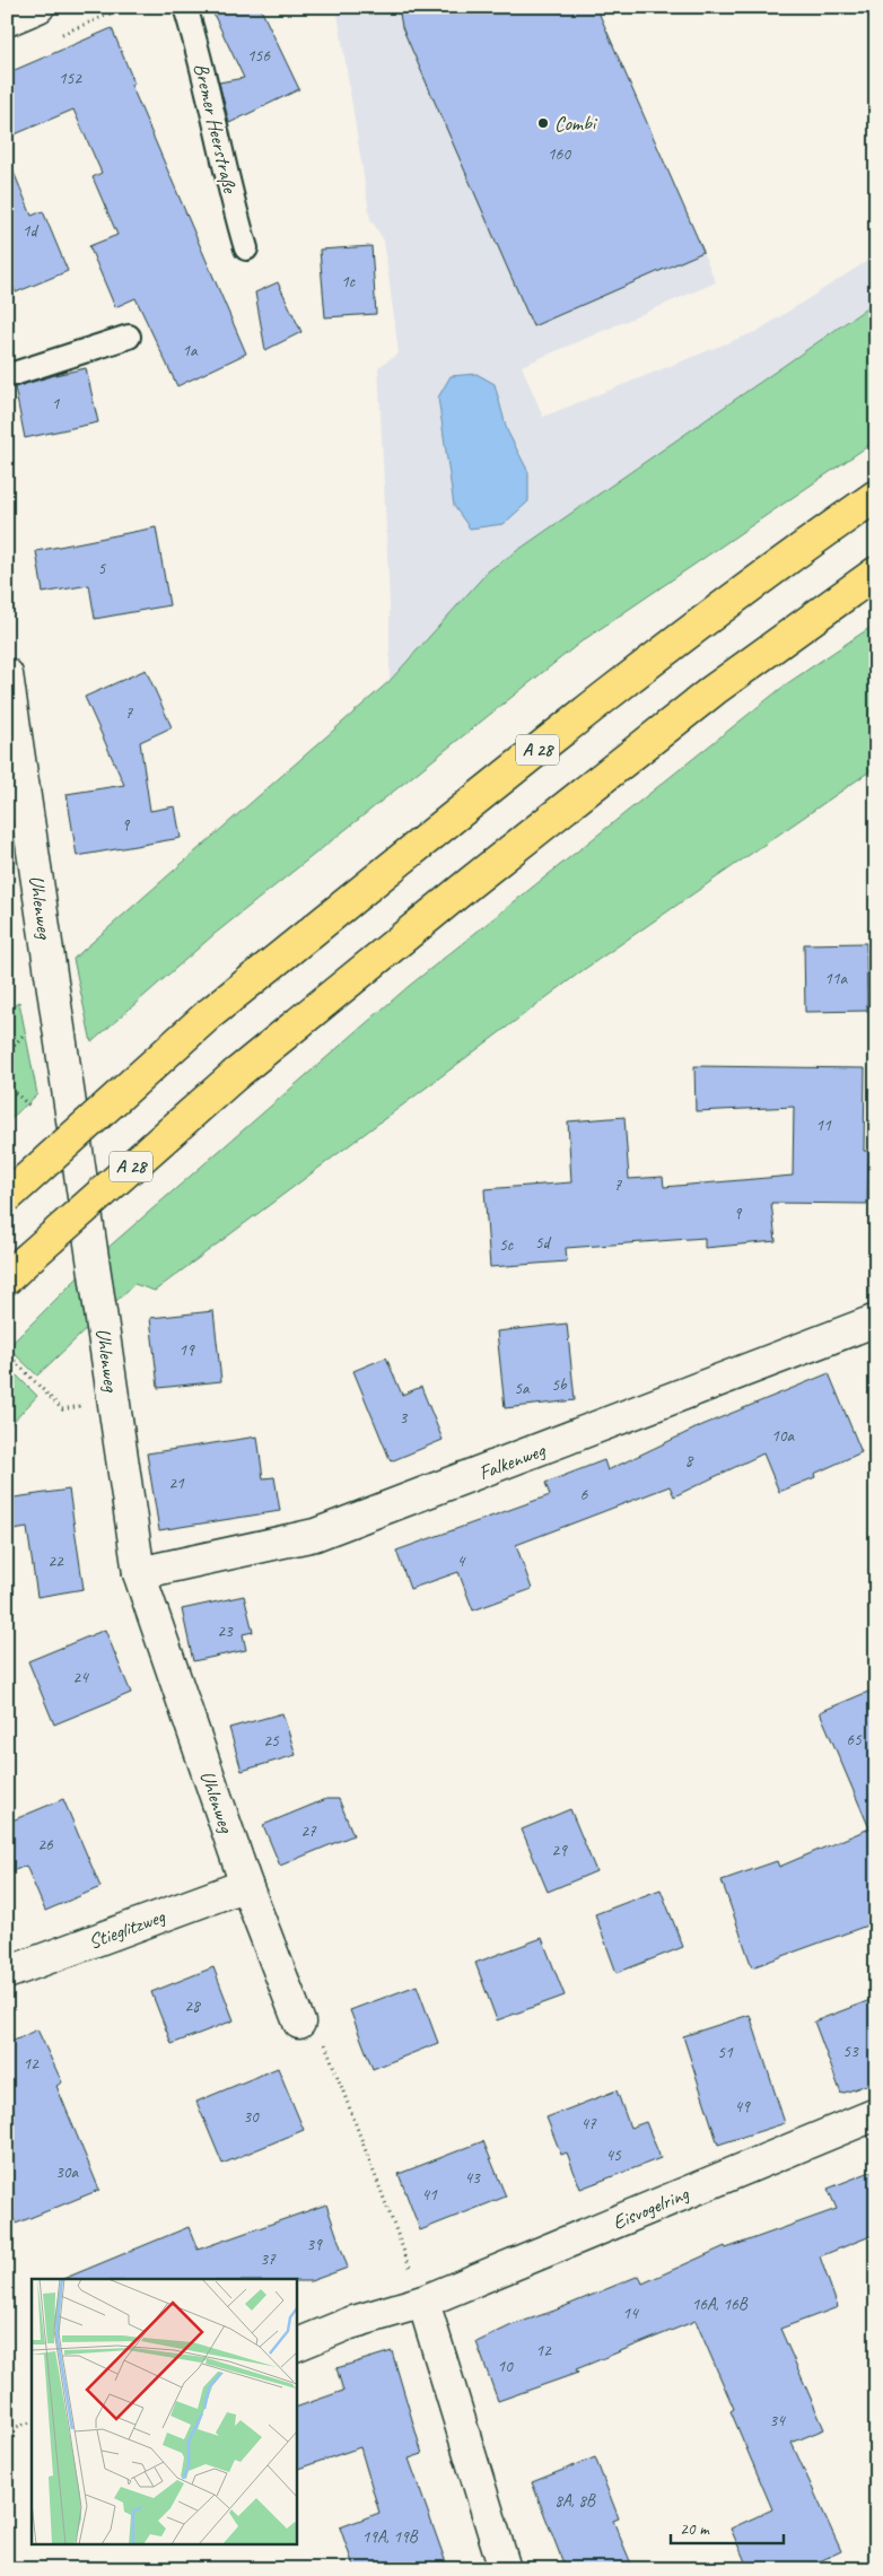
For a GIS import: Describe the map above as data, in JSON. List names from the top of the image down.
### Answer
{
  "streets": {
    "highway": ["A 28"],
    "street": [
      "Uhlenweg",
      "Falkenweg",
      "Stieglitzweg",
      "Eisvogelring"
    ],
    "lane": ["Bremer Heerstraße"]
  },
  "crossings": [
    ["Uhlenweg", "Falkenweg"],
    ["Uhlenweg", "Stieglitzweg"]
  ],
  "places": ["Combi"],
  "house_numbers": [
    "156",
    "152",
    "160",
    "1d",
    "1c",
    "1a",
    "1",
    "5",
    "7",
    "9",
    "11a",
    "11",
    "7",
    "9",
    "5d",
    "5c",
    "19",
    "5b",
    "5a",
    "3",
    "10a",
    "8",
    "21",
    "6",
    "22",
    "4",
    "23",
    "24",
    "65",
    "25",
    "27",
    "26",
    "29",
    "28",
    "53",
    "51",
    "12",
    "49",
    "30",
    "47",
    "45",
    "30a",
    "43",
    "41",
    "39",
    "37",
    "16A, 16B",
    "14",
    "12",
    "10",
    "34",
    "8A, 8B",
    "19A, 19B"
  ],
  "scale_bar": "20 m"
}
